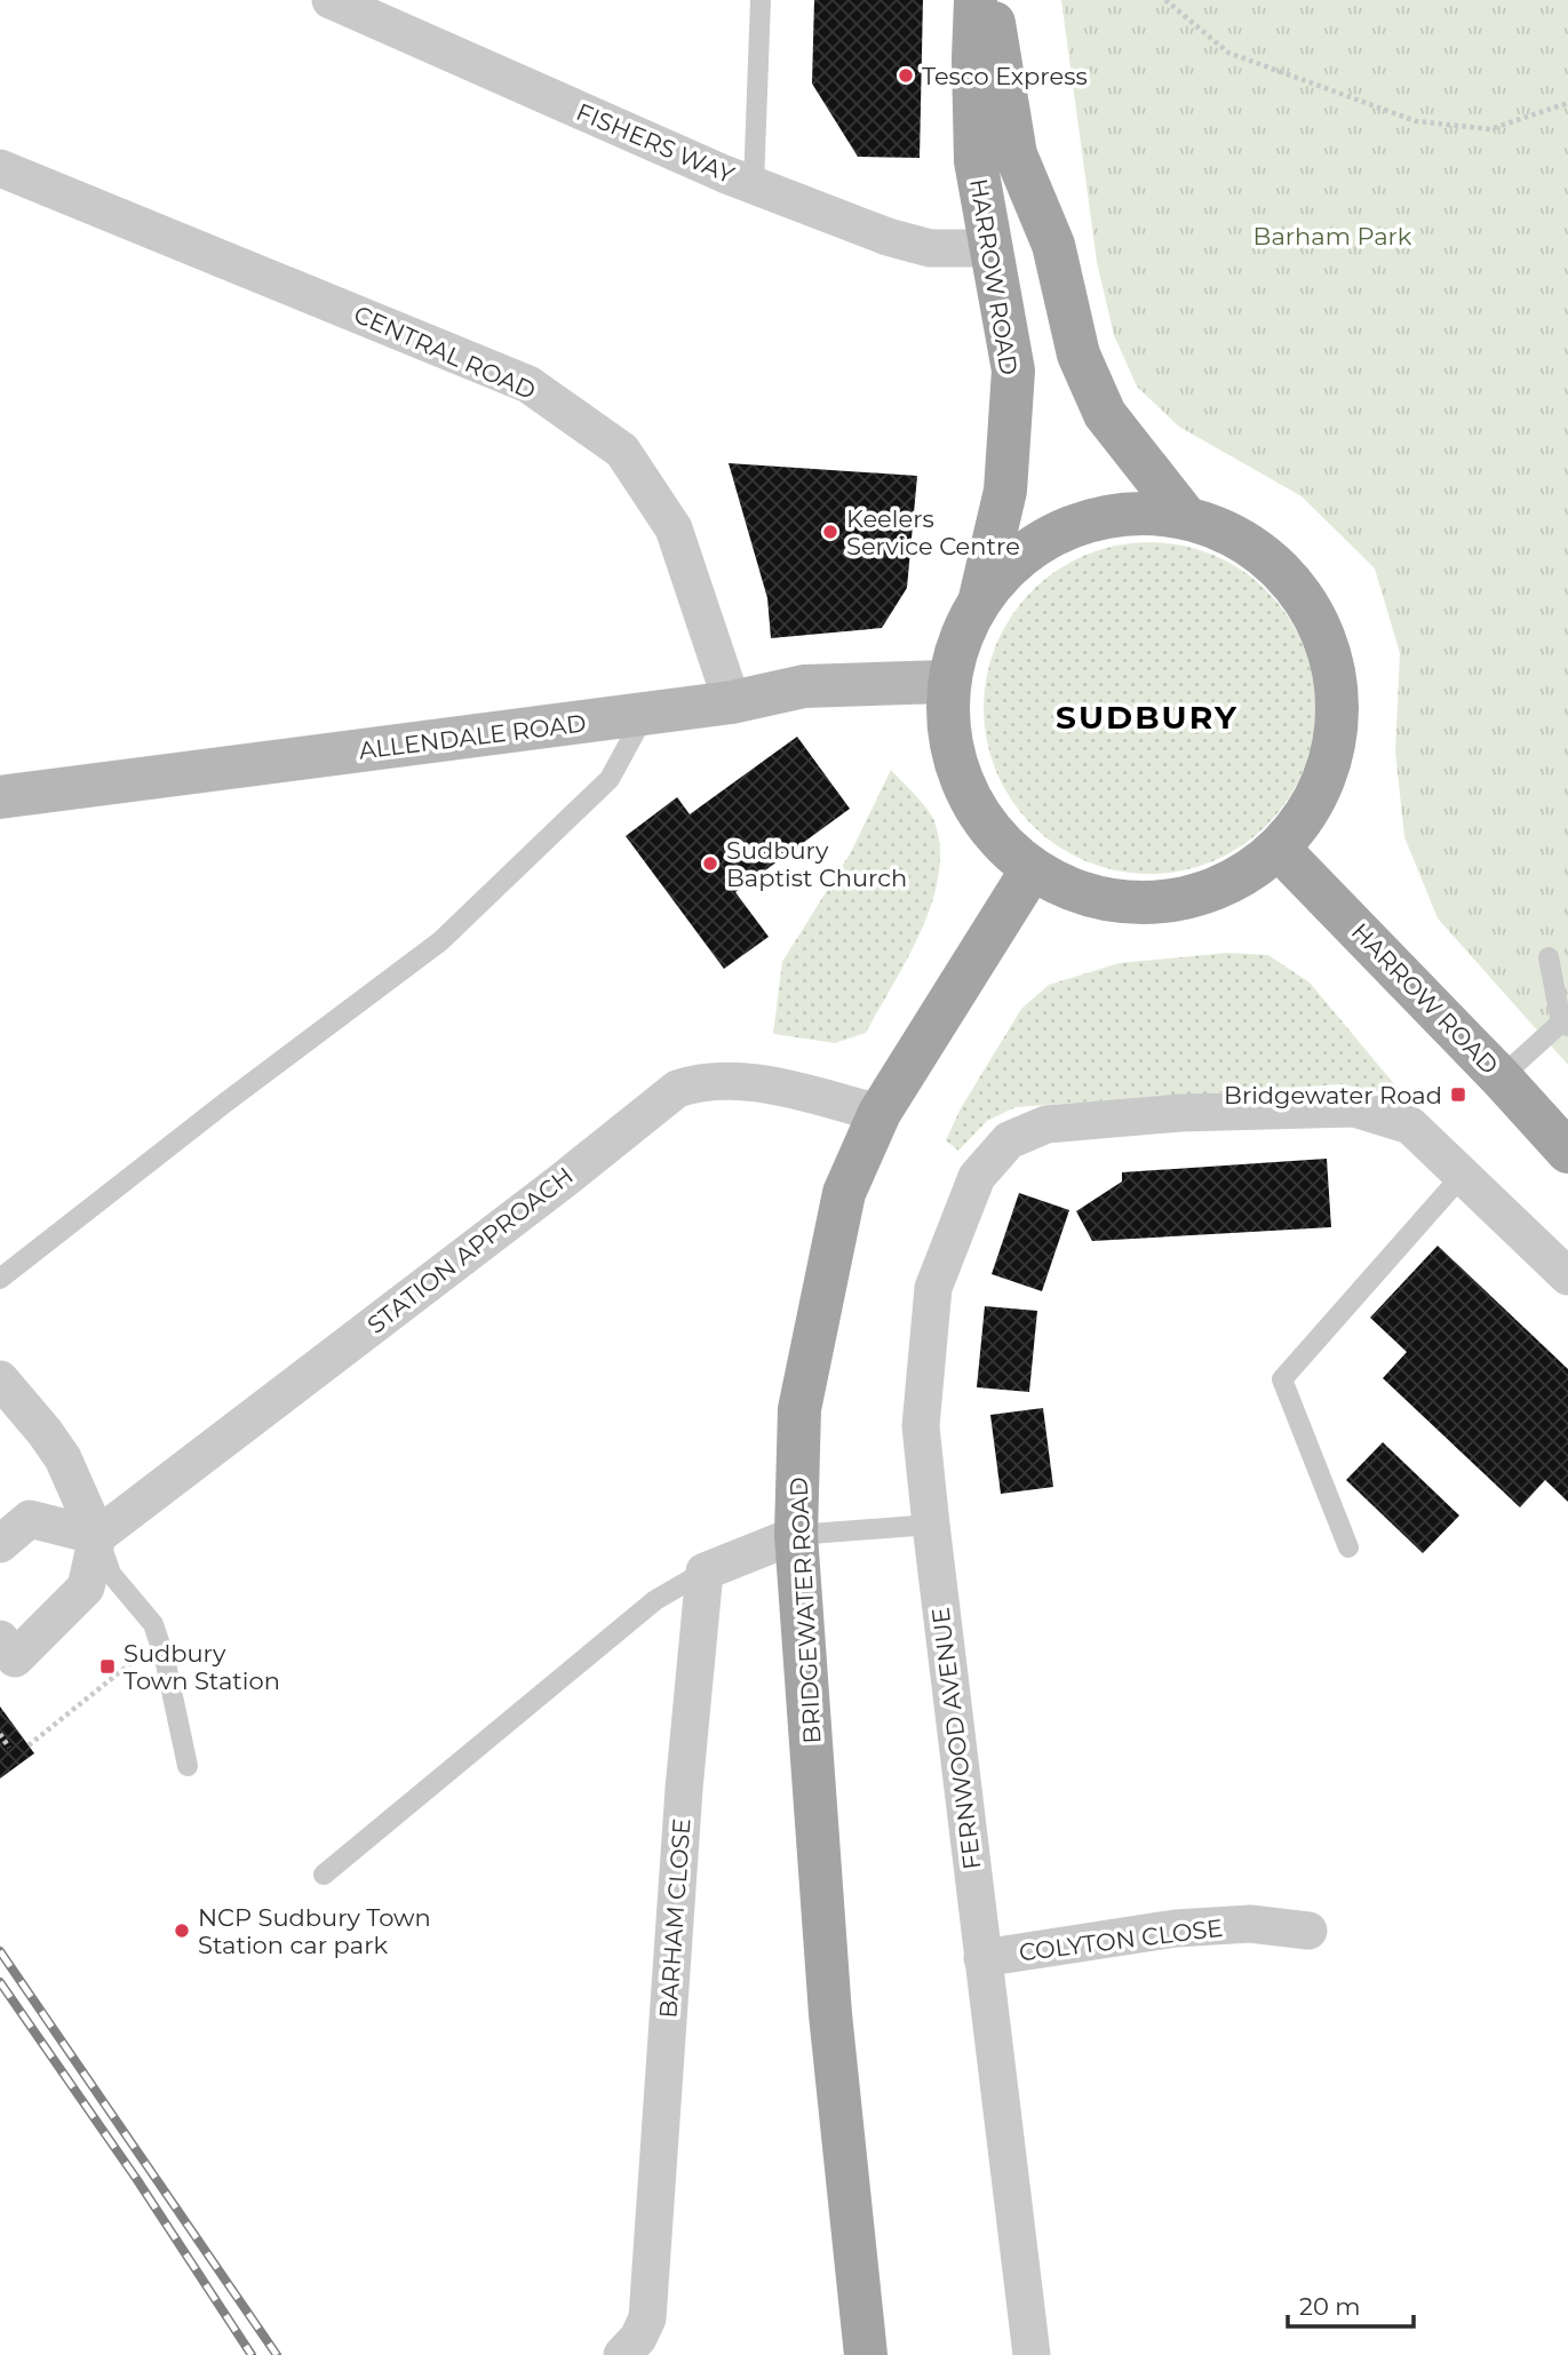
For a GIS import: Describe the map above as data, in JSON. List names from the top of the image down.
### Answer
{
  "streets": {
    "main road": ["HARROW ROAD", "BRIDGEWATER ROAD"],
    "street": [
      "FISHERS WAY",
      "CENTRAL ROAD",
      "ALLENDALE ROAD",
      "STATION APPROACH",
      "FERNWOOD AVENUE",
      "BARHAM CLOSE",
      "COLYTON CLOSE"
    ]
  },
  "crossings": [
    ["FISHERS WAY", "HARROW ROAD"],
    ["CENTRAL ROAD", "ALLENDALE ROAD"],
    ["STATION APPROACH", "BRIDGEWATER ROAD"],
    ["FERNWOOD AVENUE", "COLYTON CLOSE"]
  ],
  "districts": ["SUDBURY"],
  "parks": ["Barham Park"],
  "places": {
    "other": [
      "Tesco Express",
      "Keelers Service Centre",
      "Sudbury Baptist Church",
      "NCP Sudbury Town Station car park"
    ],
    "transit": ["Bridgewater Road", "Sudbury Town Station"]
  },
  "scale_bar": "20 m"
}
